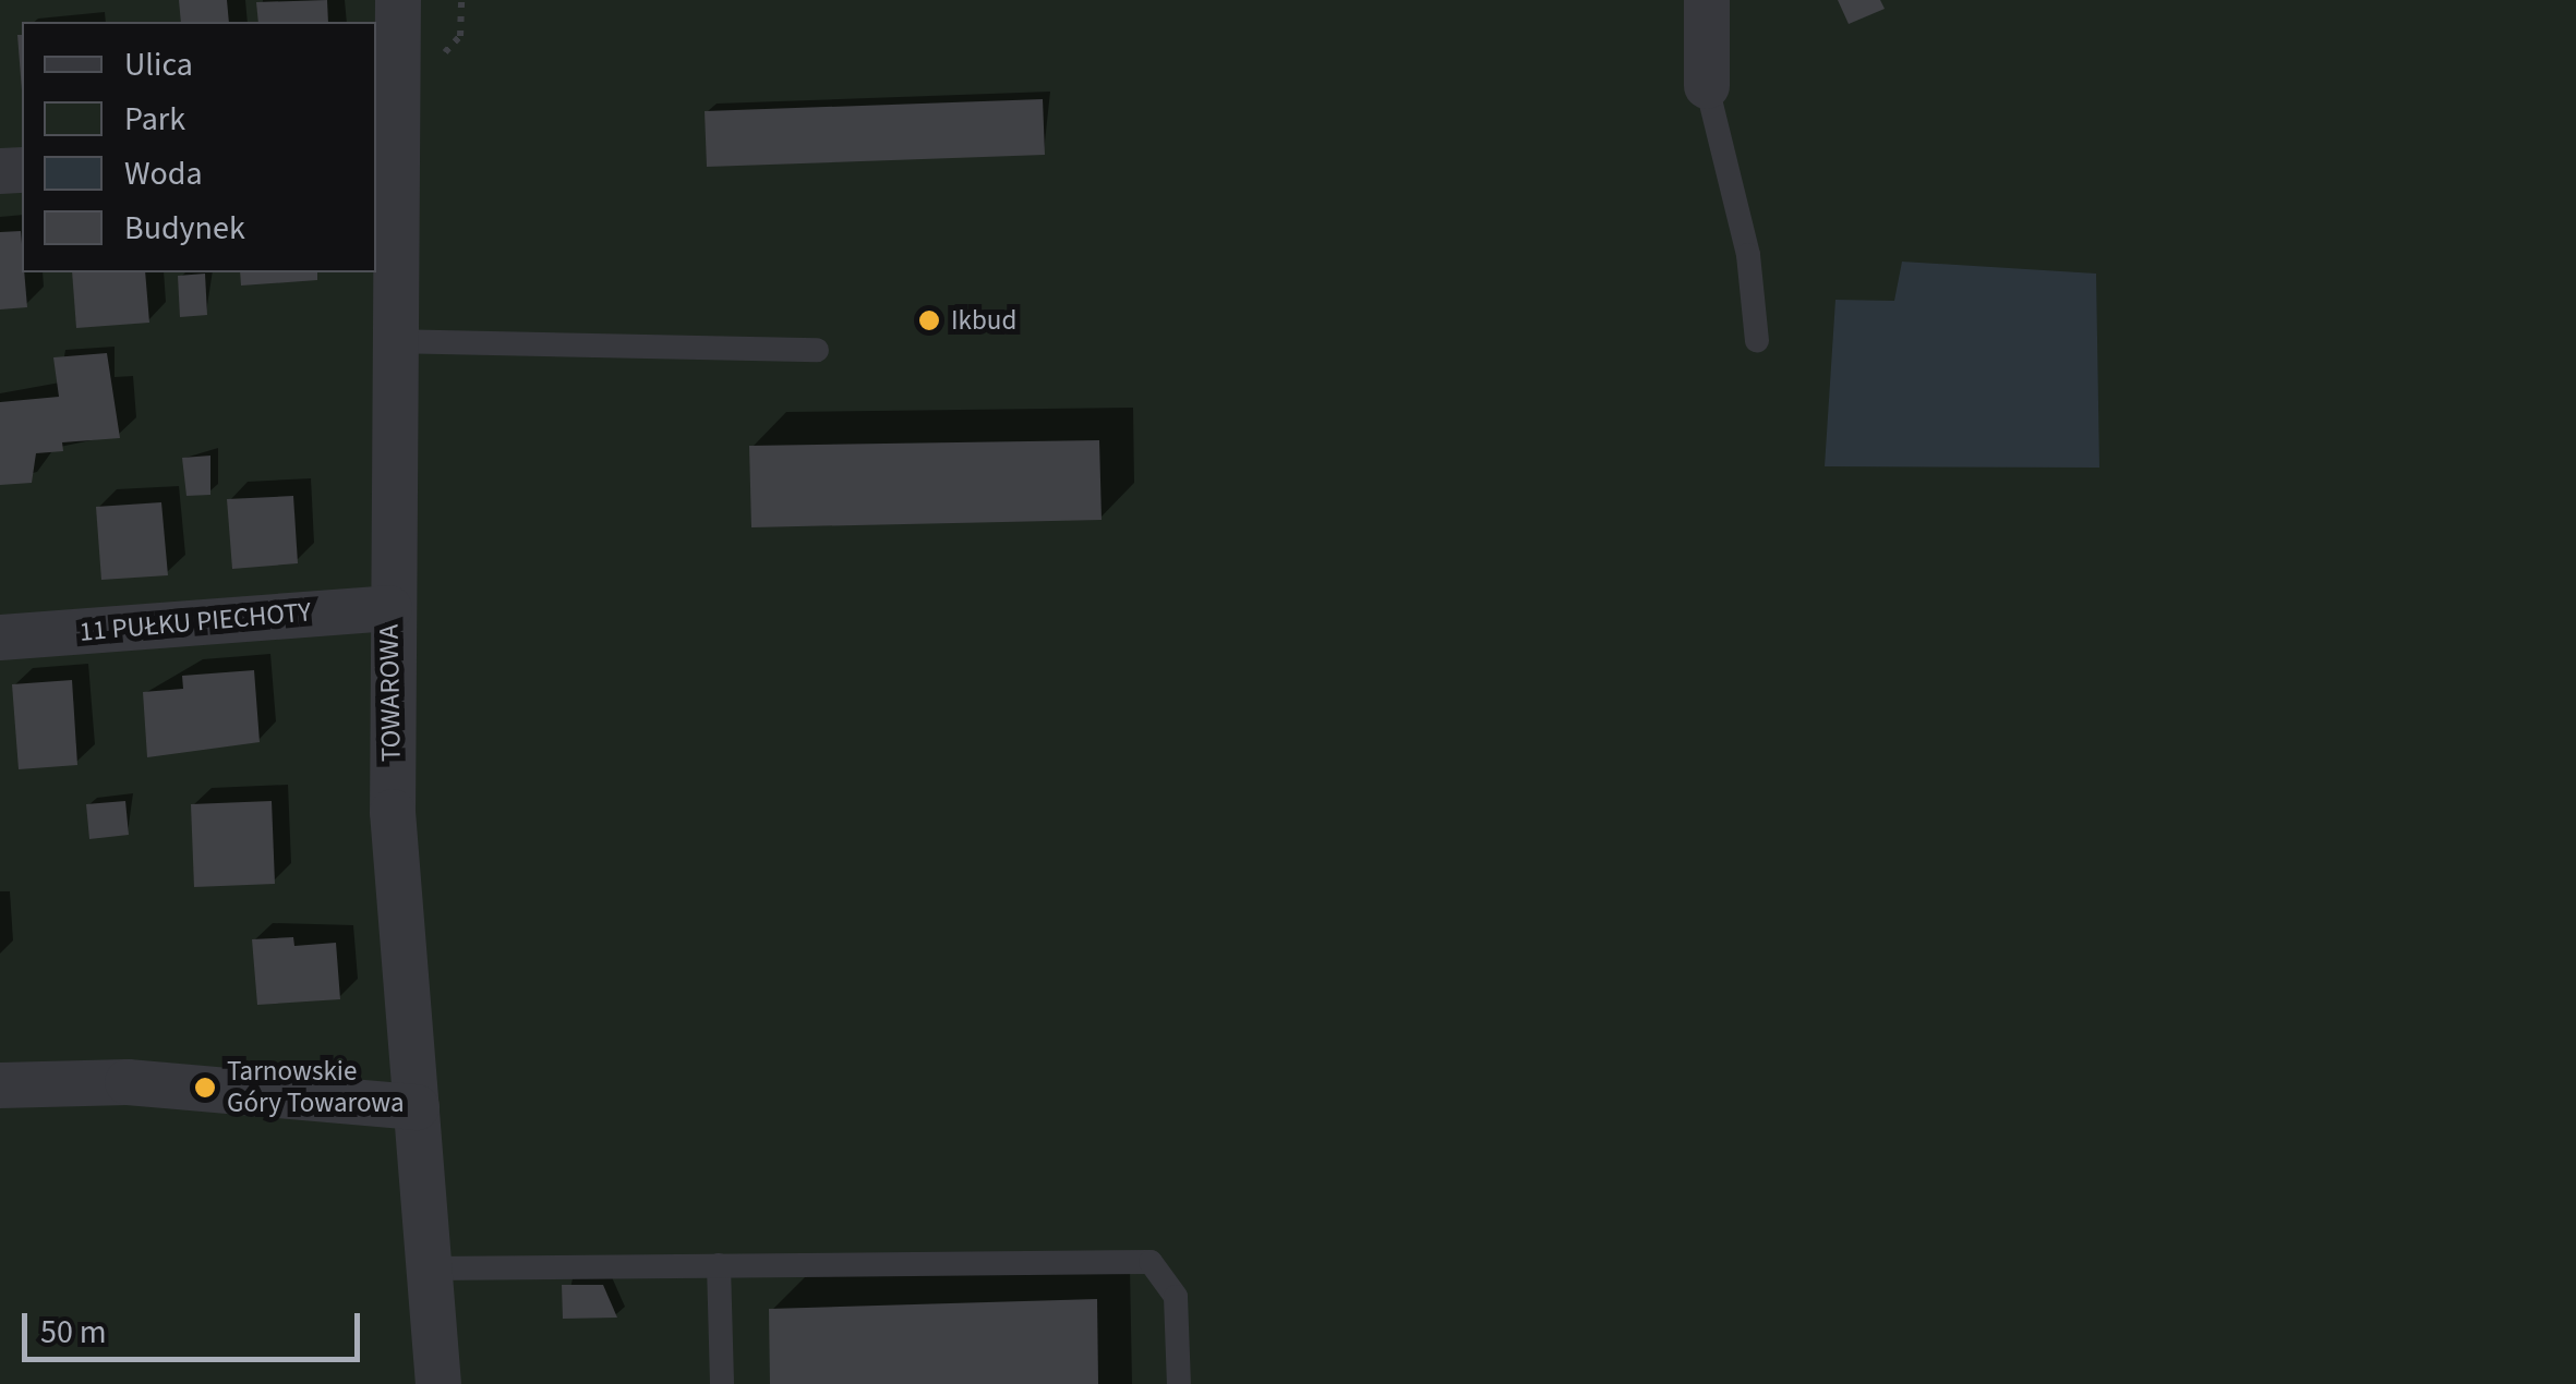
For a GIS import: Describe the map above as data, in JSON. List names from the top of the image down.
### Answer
{
  "streets": {
    "street": ["11 PUŁKU PIECHOTY", "TOWAROWA"]
  },
  "crossings": [
    ["11 PUŁKU PIECHOTY", "TOWAROWA"]
  ],
  "places": ["Ikbud", "Tarnowskie Góry Towarowa"],
  "legend": [
    "Ulica",
    "Park",
    "Woda",
    "Budynek"
  ],
  "scale_bar": "50 m"
}
